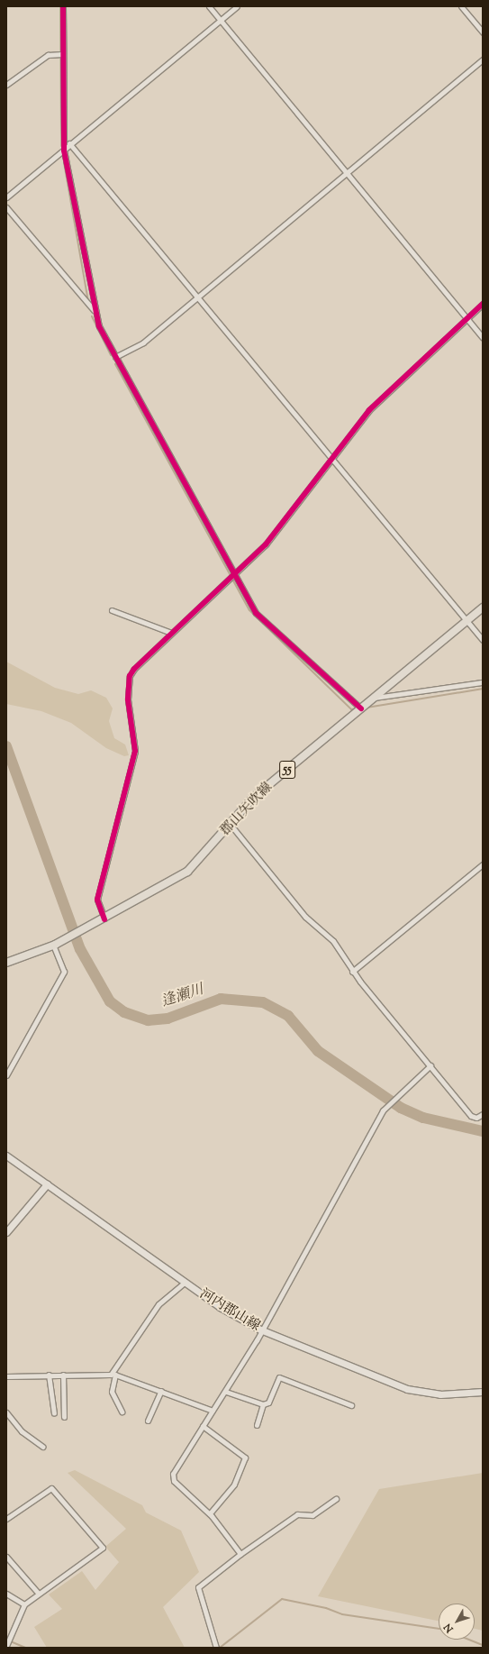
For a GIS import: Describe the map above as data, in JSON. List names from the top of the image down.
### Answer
{
  "streets": {
    "main road": ["55", "郡山矢吹線", "河内郡山線"]
  },
  "water": ["逢瀬川"],
  "north": "bottom left"
}
